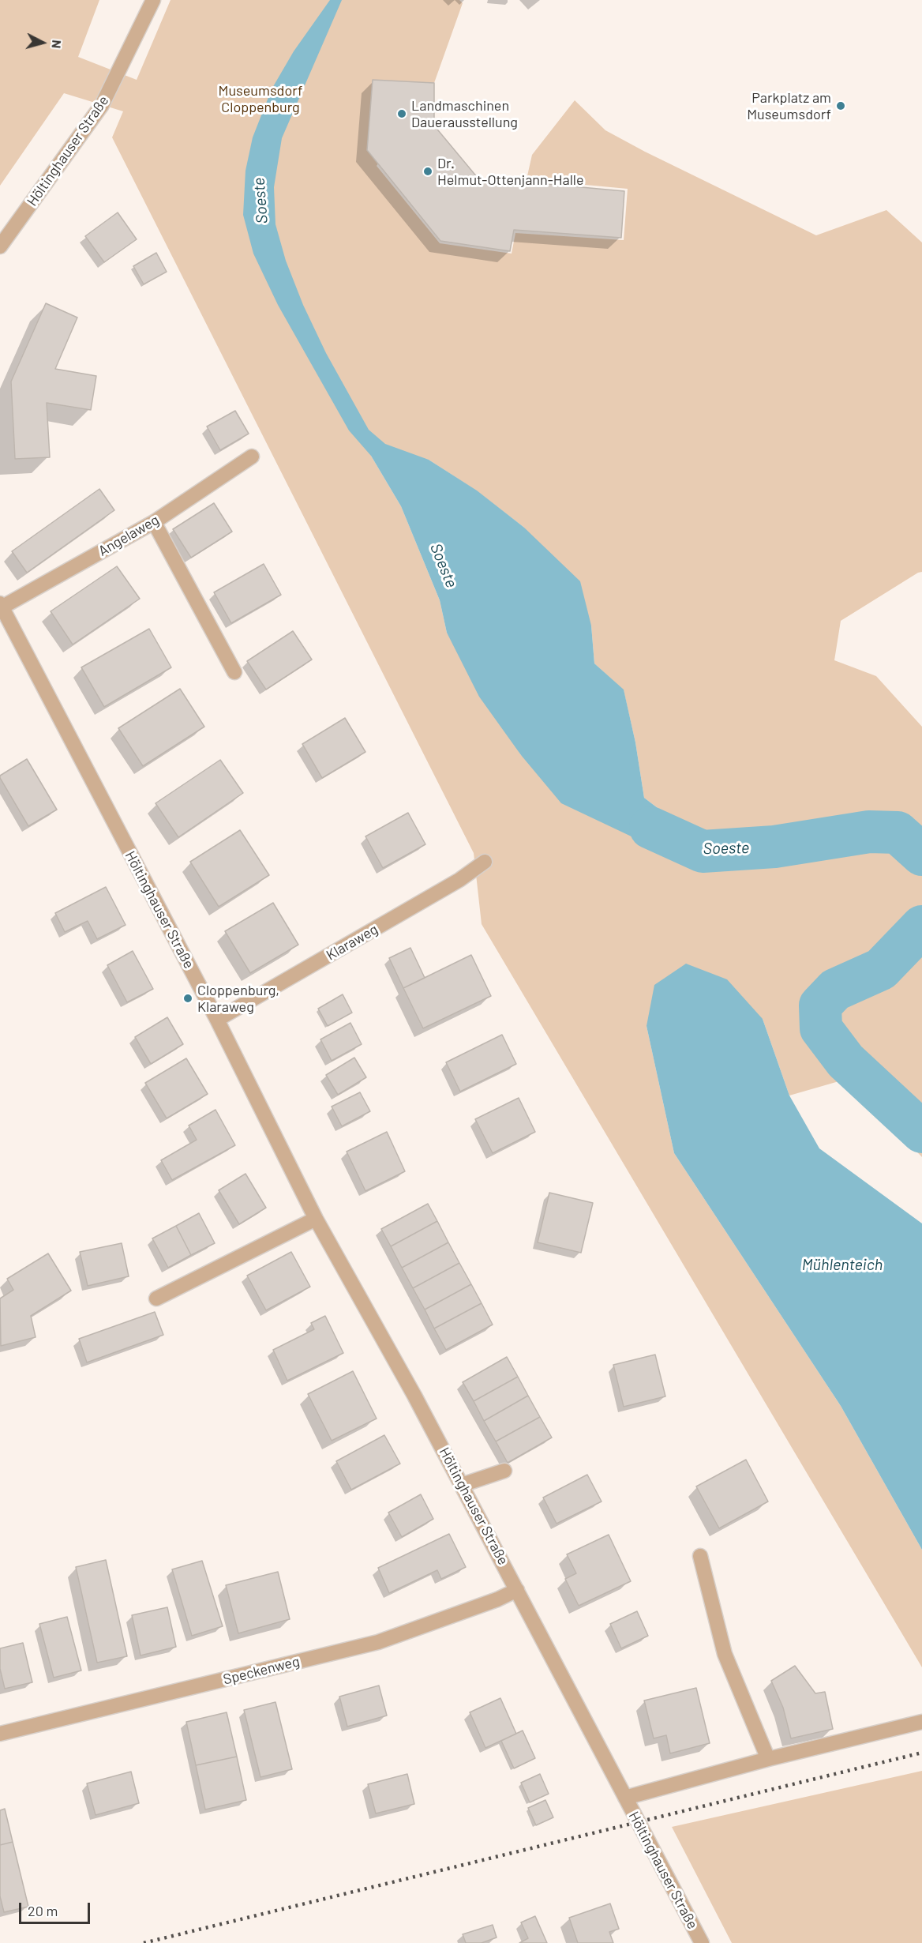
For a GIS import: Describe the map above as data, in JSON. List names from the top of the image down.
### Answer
{
  "streets": {
    "street": [
      "Höltinghauser Straße",
      "Angelaweg",
      "Klaraweg",
      "Speckenweg"
    ]
  },
  "crossings": [
    ["Höltinghauser Straße", "Angelaweg"],
    ["Höltinghauser Straße", "Klaraweg"],
    ["Höltinghauser Straße", "Speckenweg"]
  ],
  "water": ["Soeste", "Mühlenteich"],
  "parks": ["Museumsdorf Cloppenburg"],
  "places": [
    "Parkplatz am Museumsdorf",
    "Landmaschinen Dauerausstellung",
    "Dr. Helmut-Ottenjann-Halle",
    "Cloppenburg, Klaraweg"
  ],
  "scale_bar": "20 m",
  "north": "right"
}
